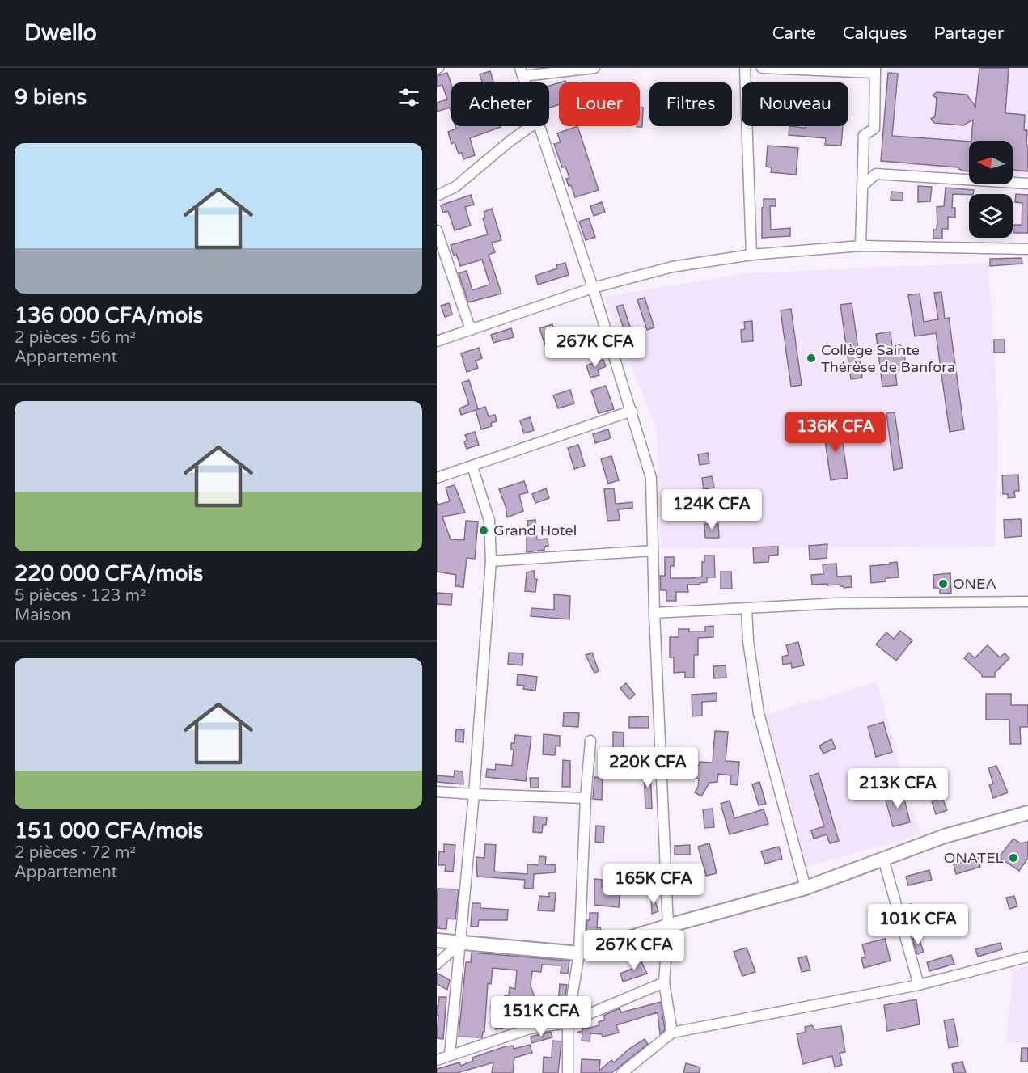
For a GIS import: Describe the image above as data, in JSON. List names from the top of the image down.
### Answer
{
  "places": [
    "Collège Sainte Thérèse de Banfora",
    "Grand Hotel",
    "ONEA",
    "ONATEL"
  ],
  "north": "left",
  "page": {
    "header": "Dwello",
    "nav": ["Carte", "Calques", "Partager"],
    "heading": "9 biens",
    "chip": [
      "Acheter",
      "Louer",
      "Filtres",
      "Nouveau"
    ],
    "list": [
      {
        "name": "136 000 CFA/mois",
        "note": "2 pièces · 56 m² · Appartement"
      },
      {
        "name": "220 000 CFA/mois",
        "note": "5 pièces · 123 m² · Maison"
      },
      {
        "name": "151 000 CFA/mois",
        "note": "2 pièces · 72 m² · Appartement"
      }
    ],
    "price": [
      "267K CFA",
      "136K CFA",
      "124K CFA",
      "220K CFA",
      "213K CFA",
      "165K CFA",
      "101K CFA",
      "267K CFA",
      "151K CFA"
    ]
  }
}
